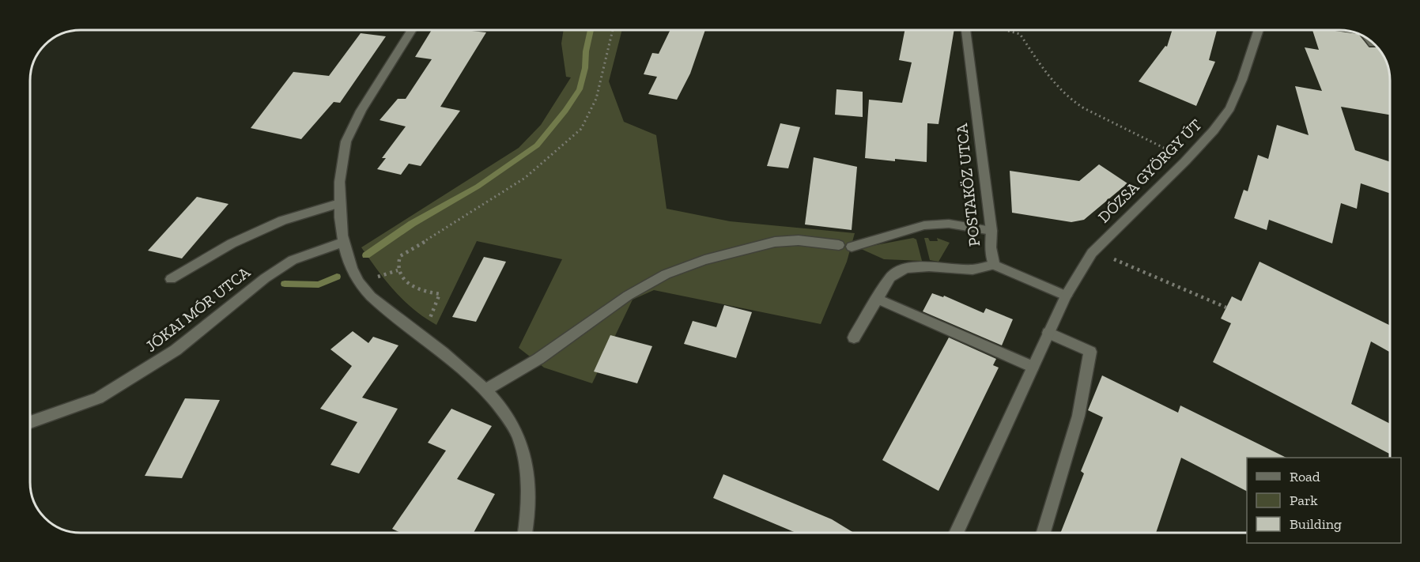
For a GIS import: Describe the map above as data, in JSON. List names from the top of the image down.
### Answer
{
  "streets": {
    "street": ["DÓZSA GYÖRGY ÚT", "POSTAKÖZ UTCA", "JÓKAI MÓR UTCA"]
  },
  "crossings": [
    ["DÓZSA GYÖRGY ÚT", "POSTAKÖZ UTCA"]
  ],
  "legend": ["Road", "Park", "Building"]
}
